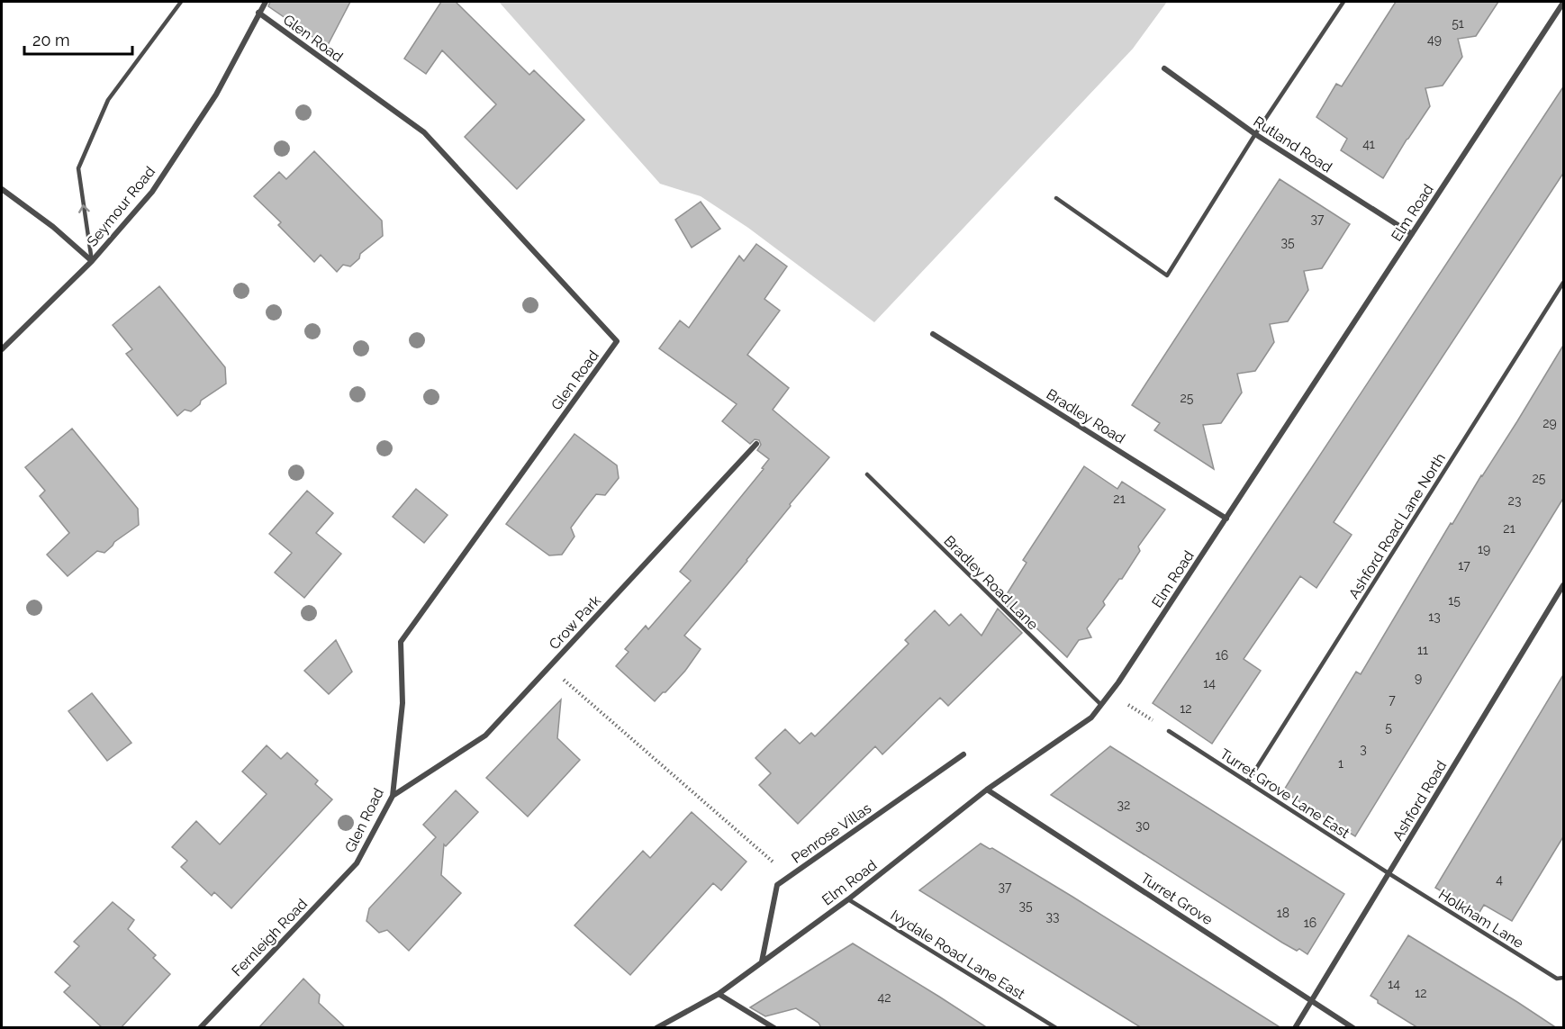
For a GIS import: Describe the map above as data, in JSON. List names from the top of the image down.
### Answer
{
  "streets": {
    "street": [
      "Glen Road",
      "Rutland Road",
      "Seymour Road",
      "Elm Road",
      "Bradley Road",
      "Crow Park",
      "Ashford Road",
      "Penrose Villas",
      "Turret Grove",
      "Fernleigh Road"
    ],
    "lane": [
      "Ashford Road Lane North",
      "Bradley Road Lane",
      "Turret Grove Lane East",
      "Holkham Lane",
      "Ivydale Road Lane East"
    ]
  },
  "crossings": [
    ["Glen Road", "Seymour Road"],
    ["Glen Road", "Crow Park"],
    ["Glen Road", "Fernleigh Road"],
    ["Rutland Road", "Elm Road"],
    ["Elm Road", "Bradley Road"],
    ["Elm Road", "Bradley Road Lane"],
    ["Elm Road", "Penrose Villas"],
    ["Elm Road", "Turret Grove"],
    ["Elm Road", "Ivydale Road Lane East"],
    ["Ashford Road Lane North", "Turret Grove Lane East"],
    ["Turret Grove Lane East", "Ashford Road"],
    ["Turret Grove Lane East", "Holkham Lane"],
    ["Ashford Road", "Turret Grove"],
    ["Ashford Road", "Holkham Lane"]
  ],
  "house_numbers": [
    "51",
    "49",
    "41",
    "37",
    "35",
    "25",
    "29",
    "25",
    "21",
    "23",
    "21",
    "19",
    "17",
    "15",
    "13",
    "11",
    "16",
    "9",
    "14",
    "7",
    "12",
    "5",
    "3",
    "1",
    "32",
    "30",
    "4",
    "37",
    "35",
    "18",
    "33",
    "16",
    "14",
    "12",
    "42"
  ],
  "scale_bar": "20 m"
}
